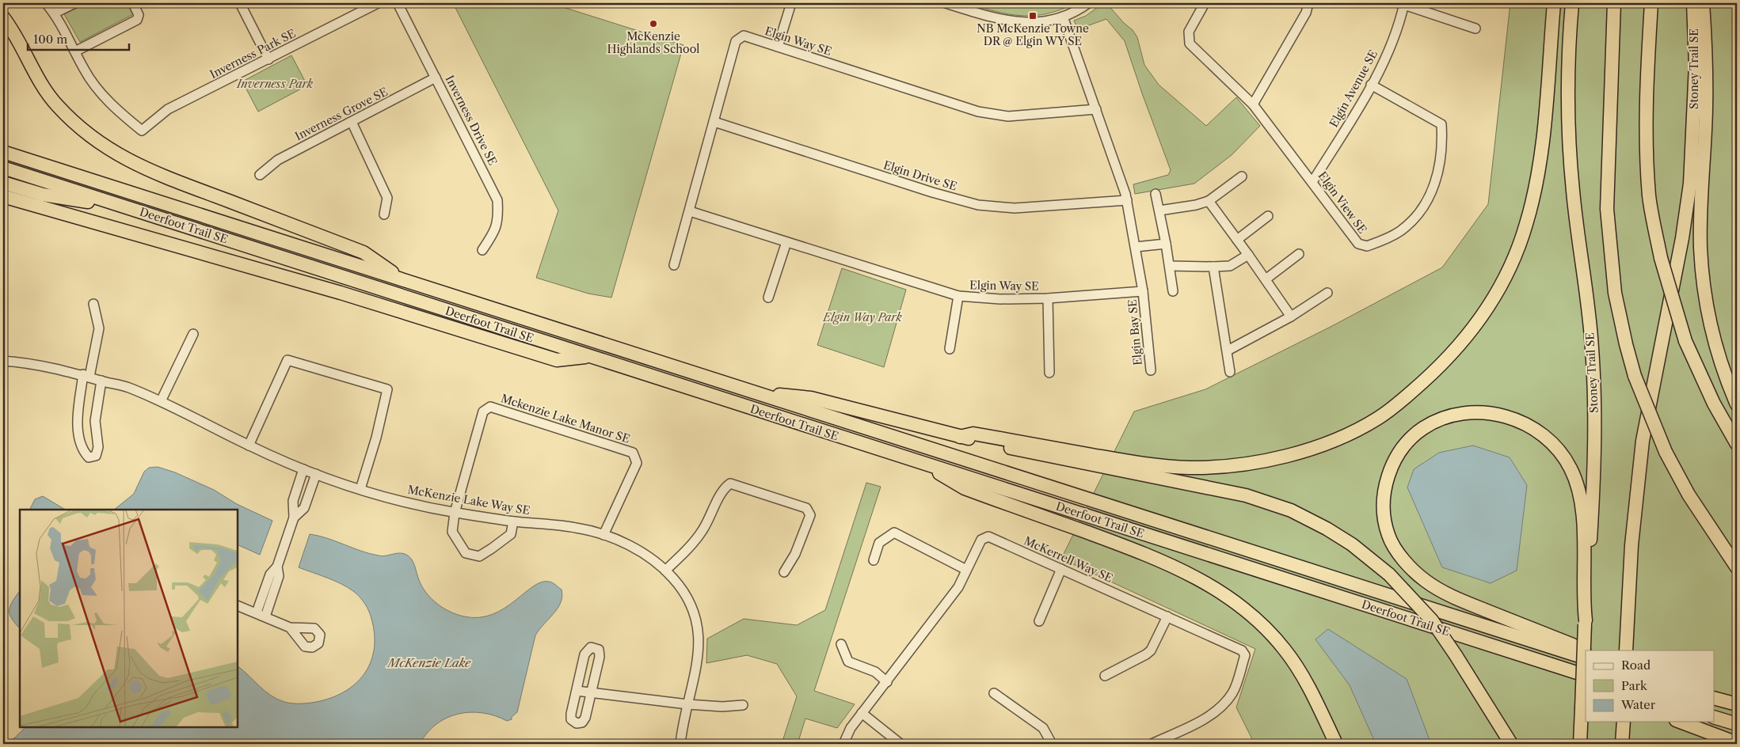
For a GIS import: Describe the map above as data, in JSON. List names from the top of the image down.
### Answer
{
  "streets": {
    "highway": ["Stoney Trail SE", "Deerfoot Trail SE"],
    "street": [
      "Elgin Way SE",
      "Inverness Park SE",
      "Elgin Avenue SE",
      "Inverness Grove SE",
      "Inverness Drive SE",
      "Elgin Drive SE",
      "Elgin View SE",
      "Elgin Bay SE",
      "Mckenzie Lake Manor SE",
      "McKenzie Lake Way SE",
      "McKerrell Way SE"
    ]
  },
  "crossings": [
    ["Elgin Way SE", "Elgin Drive SE"],
    ["Elgin Way SE", "Elgin Bay SE"],
    ["Elgin Avenue SE", "Elgin View SE"],
    ["Inverness Grove SE", "Inverness Drive SE"],
    ["Mckenzie Lake Manor SE", "McKenzie Lake Way SE"]
  ],
  "water": ["McKenzie Lake"],
  "parks": ["Inverness Park", "Elgin Way Park"],
  "places": {
    "transit": ["NB McKenzie Towne DR @ Elgin WY SE"],
    "other": ["McKenzie Highlands School"]
  },
  "legend": ["Road", "Park", "Water"],
  "scale_bar": "100 m"
}
